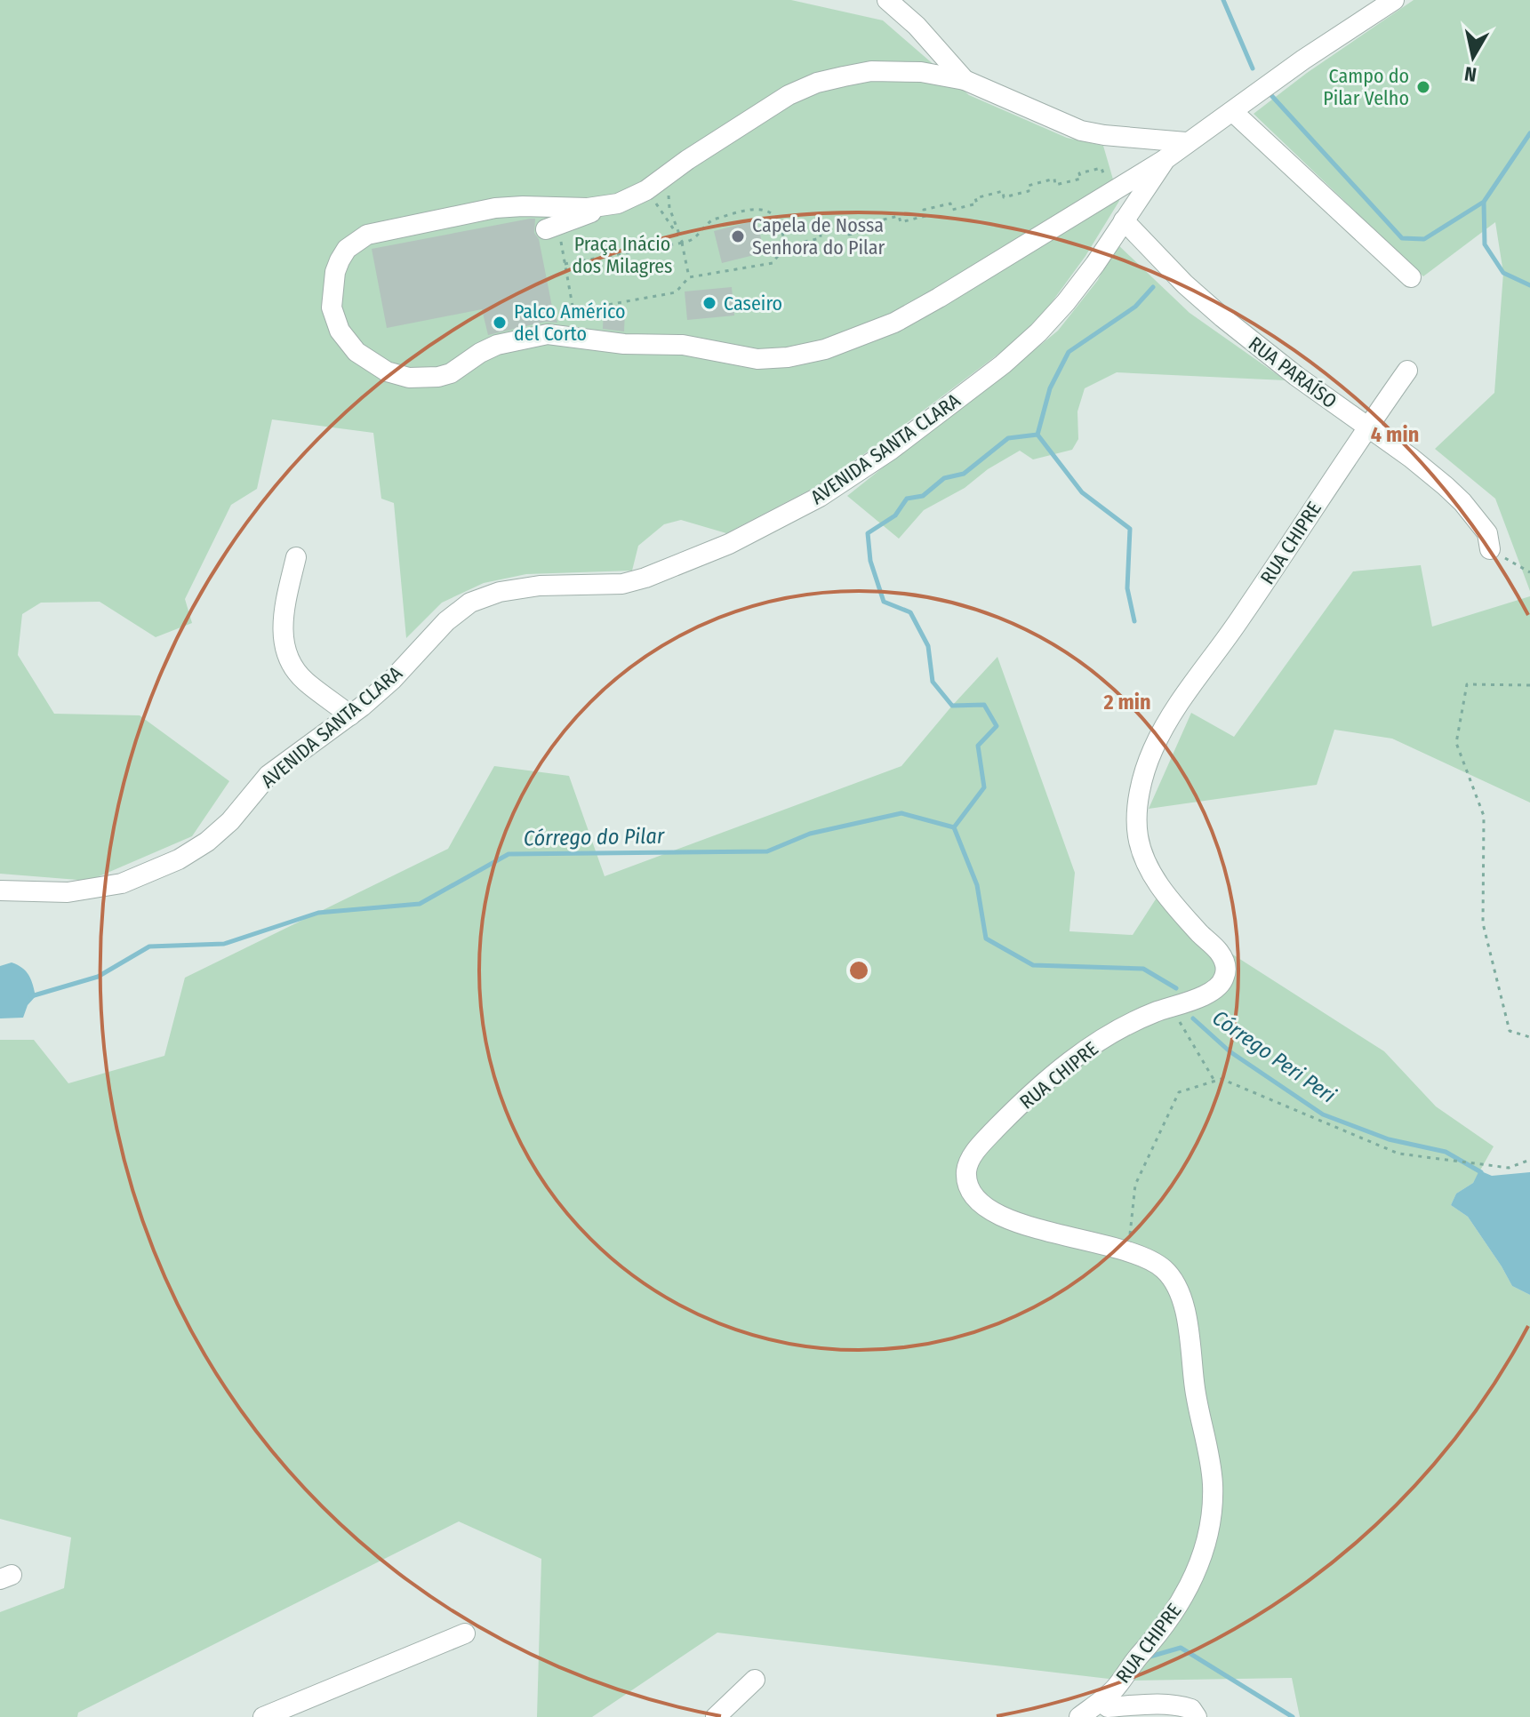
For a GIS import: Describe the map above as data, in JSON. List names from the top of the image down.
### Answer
{
  "streets": {
    "street": ["RUA PARAÍSO", "AVENIDA SANTA CLARA", "RUA CHIPRE"]
  },
  "crossings": [
    ["RUA PARAÍSO", "AVENIDA SANTA CLARA"],
    ["RUA PARAÍSO", "RUA CHIPRE"]
  ],
  "water": ["Córrego do Pilar", "Córrego Peri Peri"],
  "parks": ["Praça Inácio dos Milagres"],
  "places": [
    "Campo do Pilar Velho",
    "Capela de Nossa Senhora do Pilar",
    "Caseiro",
    "Palco Américo del Corto"
  ],
  "north": "bottom",
  "rings": ["4 min", "2 min"]
}
